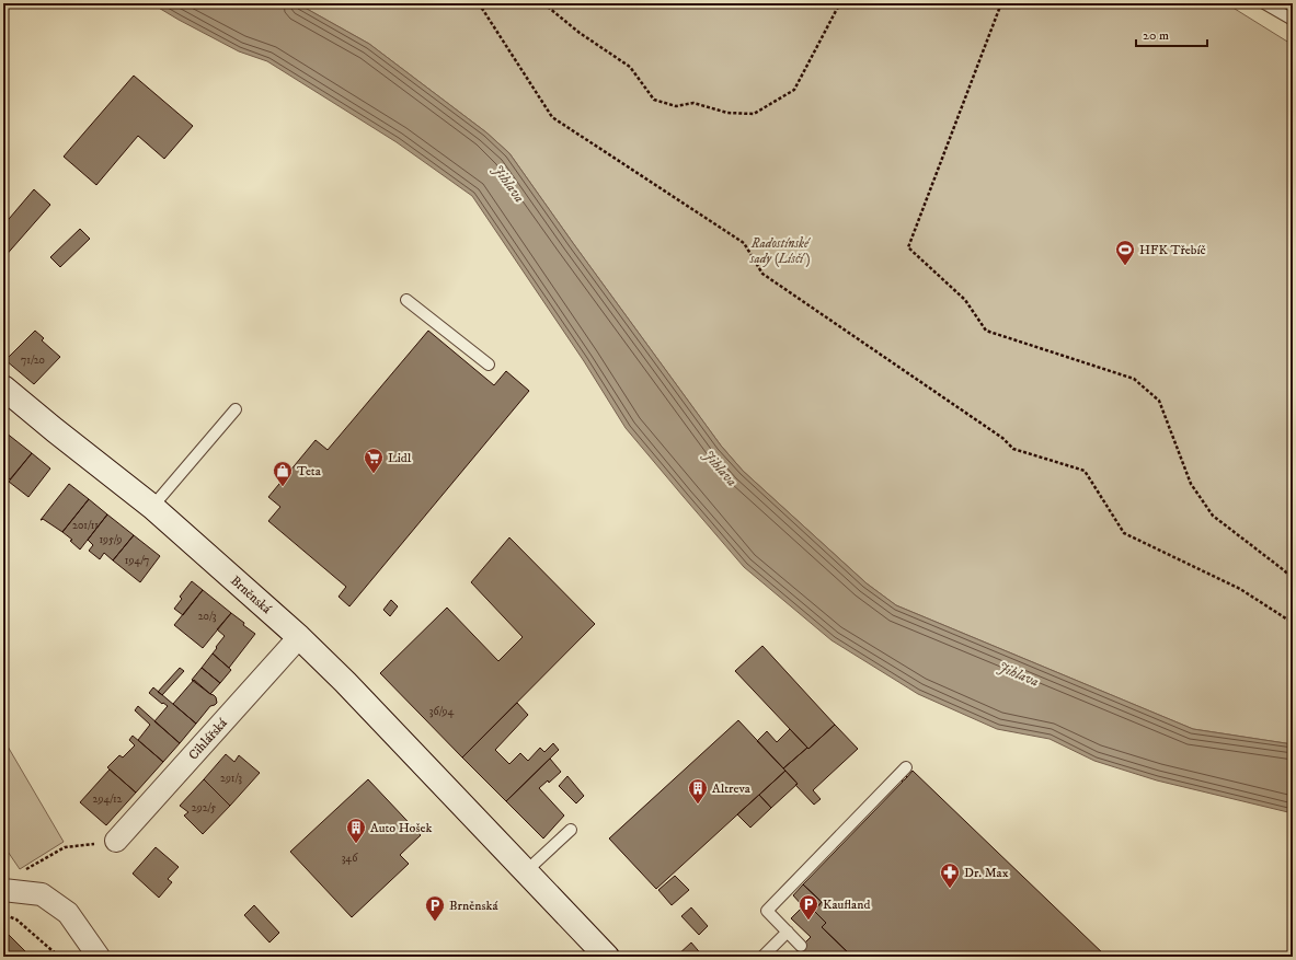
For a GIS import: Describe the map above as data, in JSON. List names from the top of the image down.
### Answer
{
  "streets": {
    "street": ["Brněnská", "Cihlářská"]
  },
  "crossings": [
    ["Brněnská", "Cihlářská"]
  ],
  "water": ["Jihlava"],
  "parks": ["Radostínské sady (Lísčí)"],
  "places": {
    "sports": ["HFK Třebíč"],
    "supermarket": ["Lidl"],
    "shop": ["Teta"],
    "building": ["Altreva", "Auto Hošek"],
    "pharmacy": ["Dr. Max"],
    "parking": ["Kaufland", "Brněnská"]
  },
  "house_numbers": [
    "71/20",
    "201/11",
    "195/9",
    "194/7",
    "20/3",
    "36/94",
    "291/3",
    "294/12",
    "292/5",
    "346"
  ],
  "scale_bar": "20 m"
}
